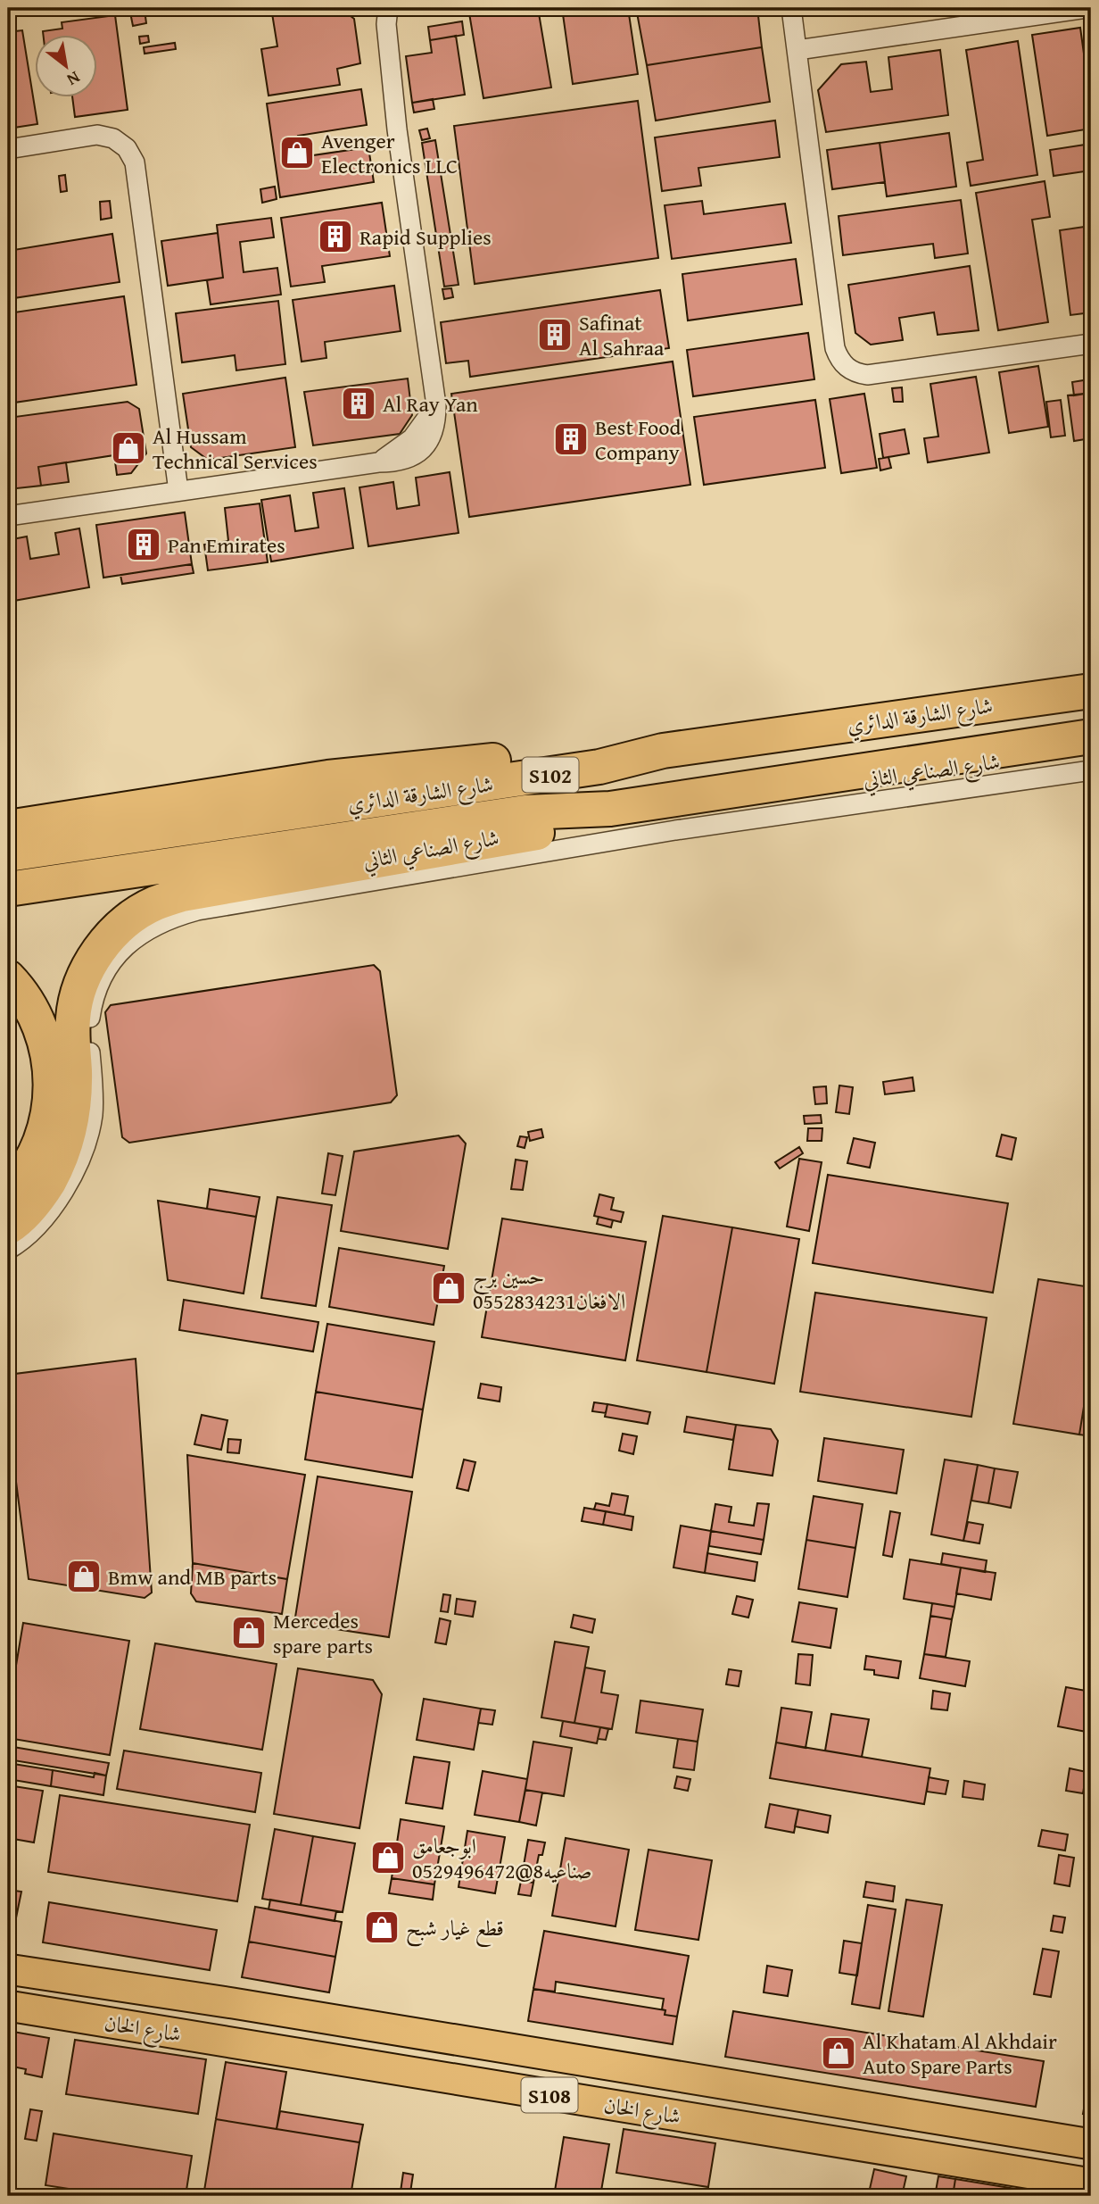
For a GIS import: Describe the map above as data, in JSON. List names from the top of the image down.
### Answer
{
  "streets": {
    "highway": ["شارع الشارقة الدائري", "S102"],
    "main road": ["شارع الخان", "S108"],
    "street": ["شارع الصناعي الثاني"]
  },
  "places": {
    "shop": [
      "Avenger Electronics LLC",
      "Al Hussam Technical Services",
      "حسين برج الافغان0552834231",
      "Bmw and MB parts",
      "Mercedes spare parts",
      "ابوجعامق صناعيه8@0529496472",
      "قطع غيار شبح",
      "Al Khatam Al Akhdair Auto Spare Parts"
    ],
    "building": [
      "Rapid Supplies",
      "Safinat Al Sahraa",
      "Al Ray Yan",
      "Best Food Company",
      "Pan Emirates"
    ]
  },
  "north": "bottom right"
}
